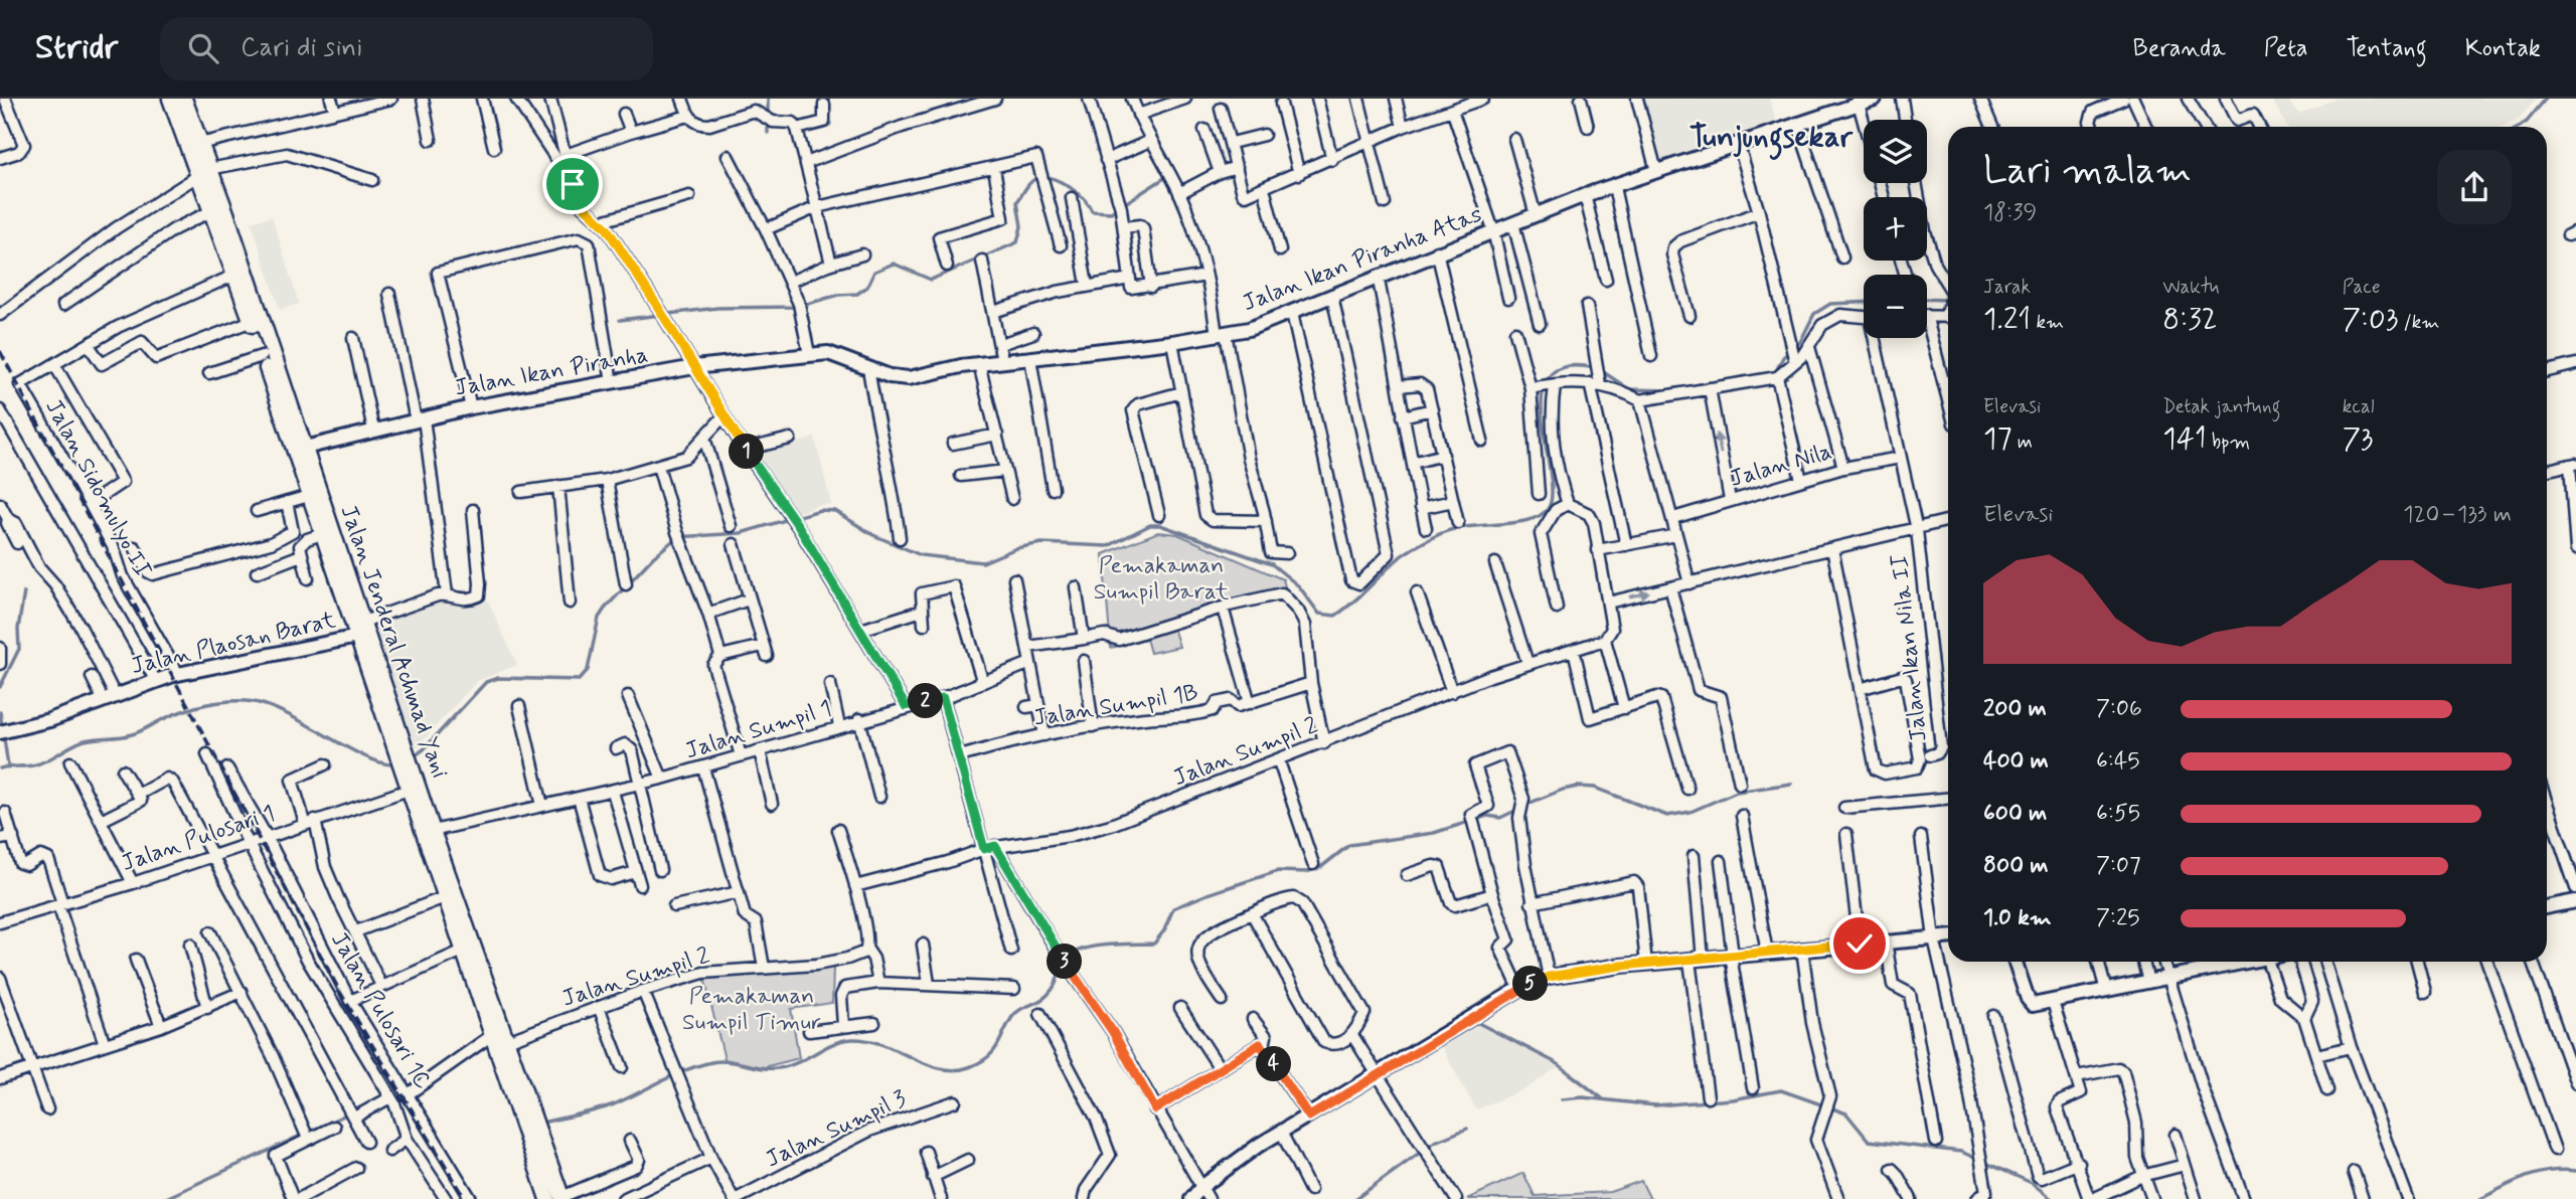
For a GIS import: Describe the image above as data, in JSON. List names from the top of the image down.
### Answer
{
  "streets": {
    "main road": ["Jalan Jenderal Achmad Yani"],
    "street": [
      "Jalan Ikan Piranha Atas",
      "Jalan Ikan Piranha",
      "Jalan Nila",
      "Jalan Sidomulyo II",
      "Jalan Plaosan Barat",
      "Jalan Ikan Nila II",
      "Jalan Sumpil 1B",
      "Jalan Sumpil 1",
      "Jalan Sumpil 2",
      "Jalan Pulosari 1",
      "Jalan Pulosari 1C",
      "Jalan Sumpil 3"
    ]
  },
  "crossings": [
    ["Jalan Ikan Piranha Atas", "Jalan Ikan Piranha"],
    ["Jalan Ikan Piranha", "Jalan Jenderal Achmad Yani"],
    ["Jalan Sidomulyo II", "Jalan Jenderal Achmad Yani"],
    ["Jalan Sidomulyo II", "Jalan Plaosan Barat"],
    ["Jalan Jenderal Achmad Yani", "Jalan Plaosan Barat"],
    ["Jalan Jenderal Achmad Yani", "Jalan Sumpil 1"],
    ["Jalan Jenderal Achmad Yani", "Jalan Sumpil 2"],
    ["Jalan Jenderal Achmad Yani", "Jalan Pulosari 1"],
    ["Jalan Pulosari 1", "Jalan Pulosari 1C"]
  ],
  "districts": ["Tunjungsekar"],
  "parks": ["Pemakaman Sumpil Barat", "Pemakaman Sumpil Timur"],
  "page": {
    "header": "Stridr",
    "search": "Cari di sini",
    "nav": [
      "Beranda",
      "Peta",
      "Tentang",
      "Kontak"
    ],
    "map_buttons": ["+", "−"],
    "heading": ["Lari malam", "18:39"],
    "stats": [
      ["Jarak", "1.21 km"],
      ["Waktu", "8:32"],
      ["Pace", "7:03 /km"],
      ["Elevasi", "17 m"],
      ["Detak jantung", "141 bpm"],
      ["kcal", "73"]
    ],
    "pins": [
      "1",
      "2",
      "3",
      "5",
      "4"
    ],
    "chart": ["Elevasi", "120–133 m"],
    "list": [
      {
        "name": "200 m",
        "note": "7:06"
      },
      {
        "name": "400 m",
        "note": "6:45"
      },
      {
        "name": "600 m",
        "note": "6:55"
      },
      {
        "name": "800 m",
        "note": "7:07"
      },
      {
        "name": "1.0 km",
        "note": "7:25"
      }
    ]
  }
}
